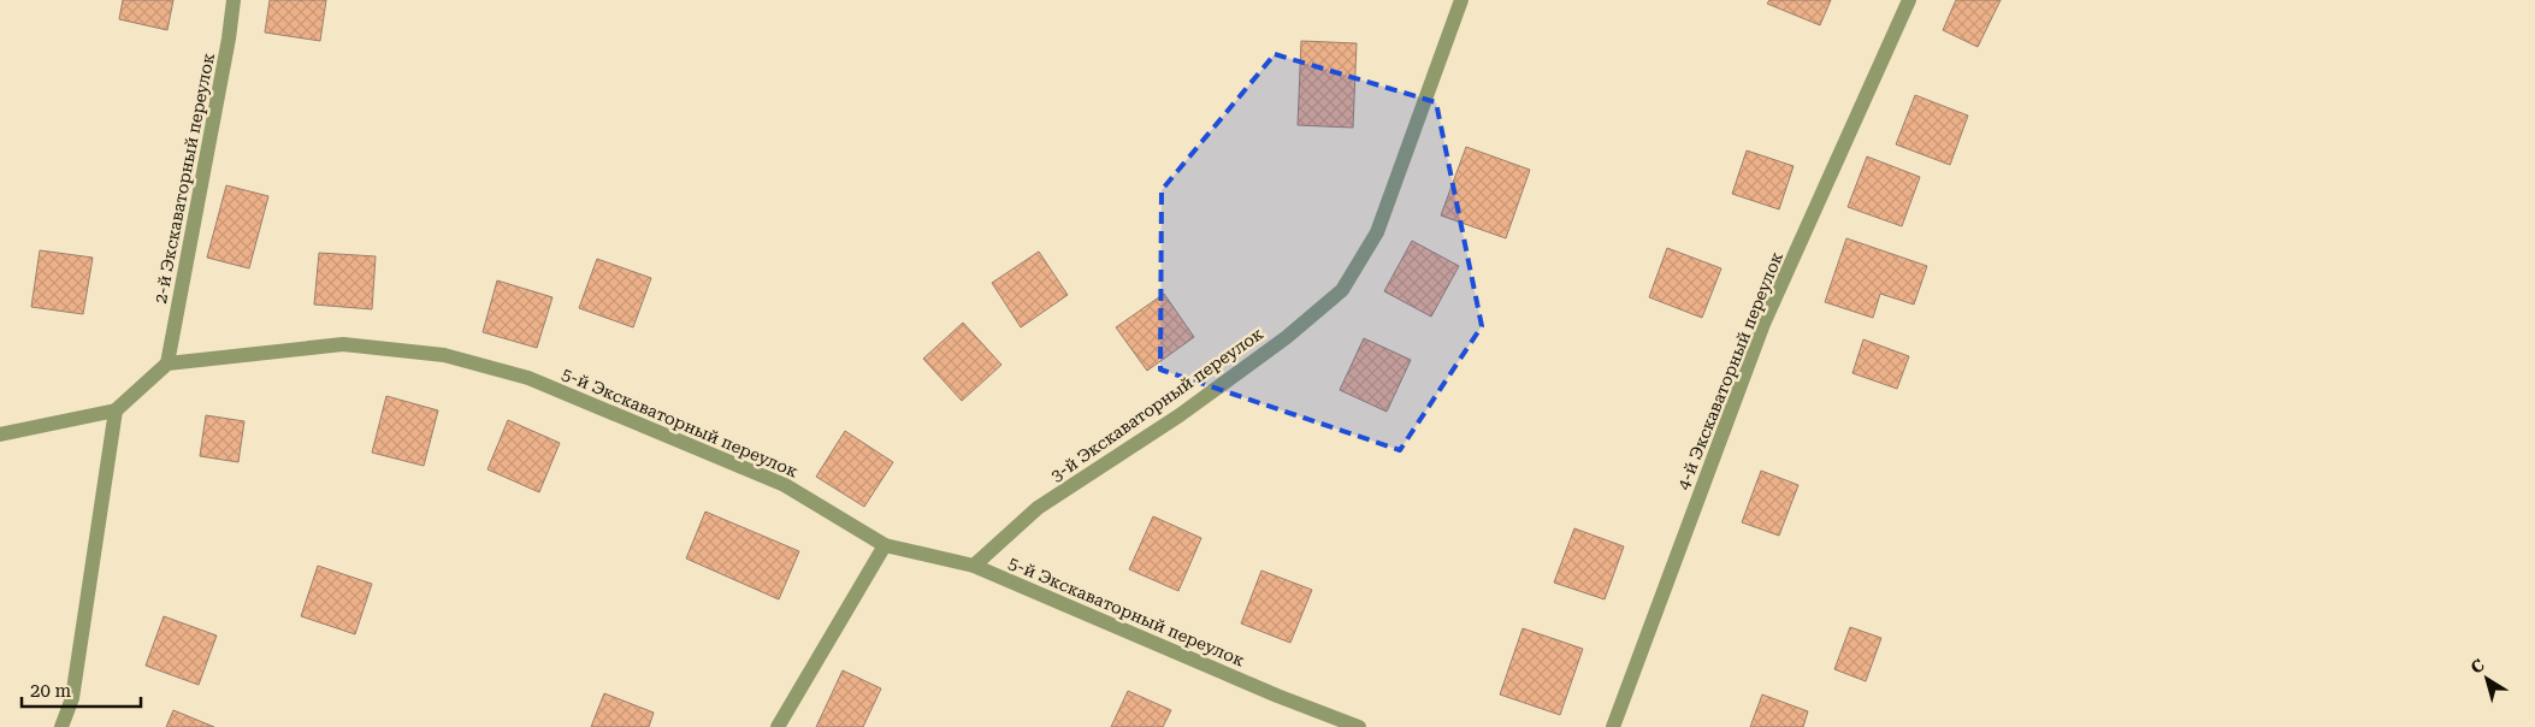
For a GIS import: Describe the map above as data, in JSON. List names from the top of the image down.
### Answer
{
  "streets": {
    "street": [
      "2-й Экскаваторный переулок",
      "4-й Экскаваторный переулок",
      "3-й Экскаваторный переулок",
      "5-й Экскаваторный переулок"
    ]
  },
  "crossings": [
    ["2-й Экскаваторный переулок", "5-й Экскаваторный переулок"],
    ["3-й Экскаваторный переулок", "5-й Экскаваторный переулок"]
  ],
  "scale_bar": "20 m",
  "north": "top left"
}
